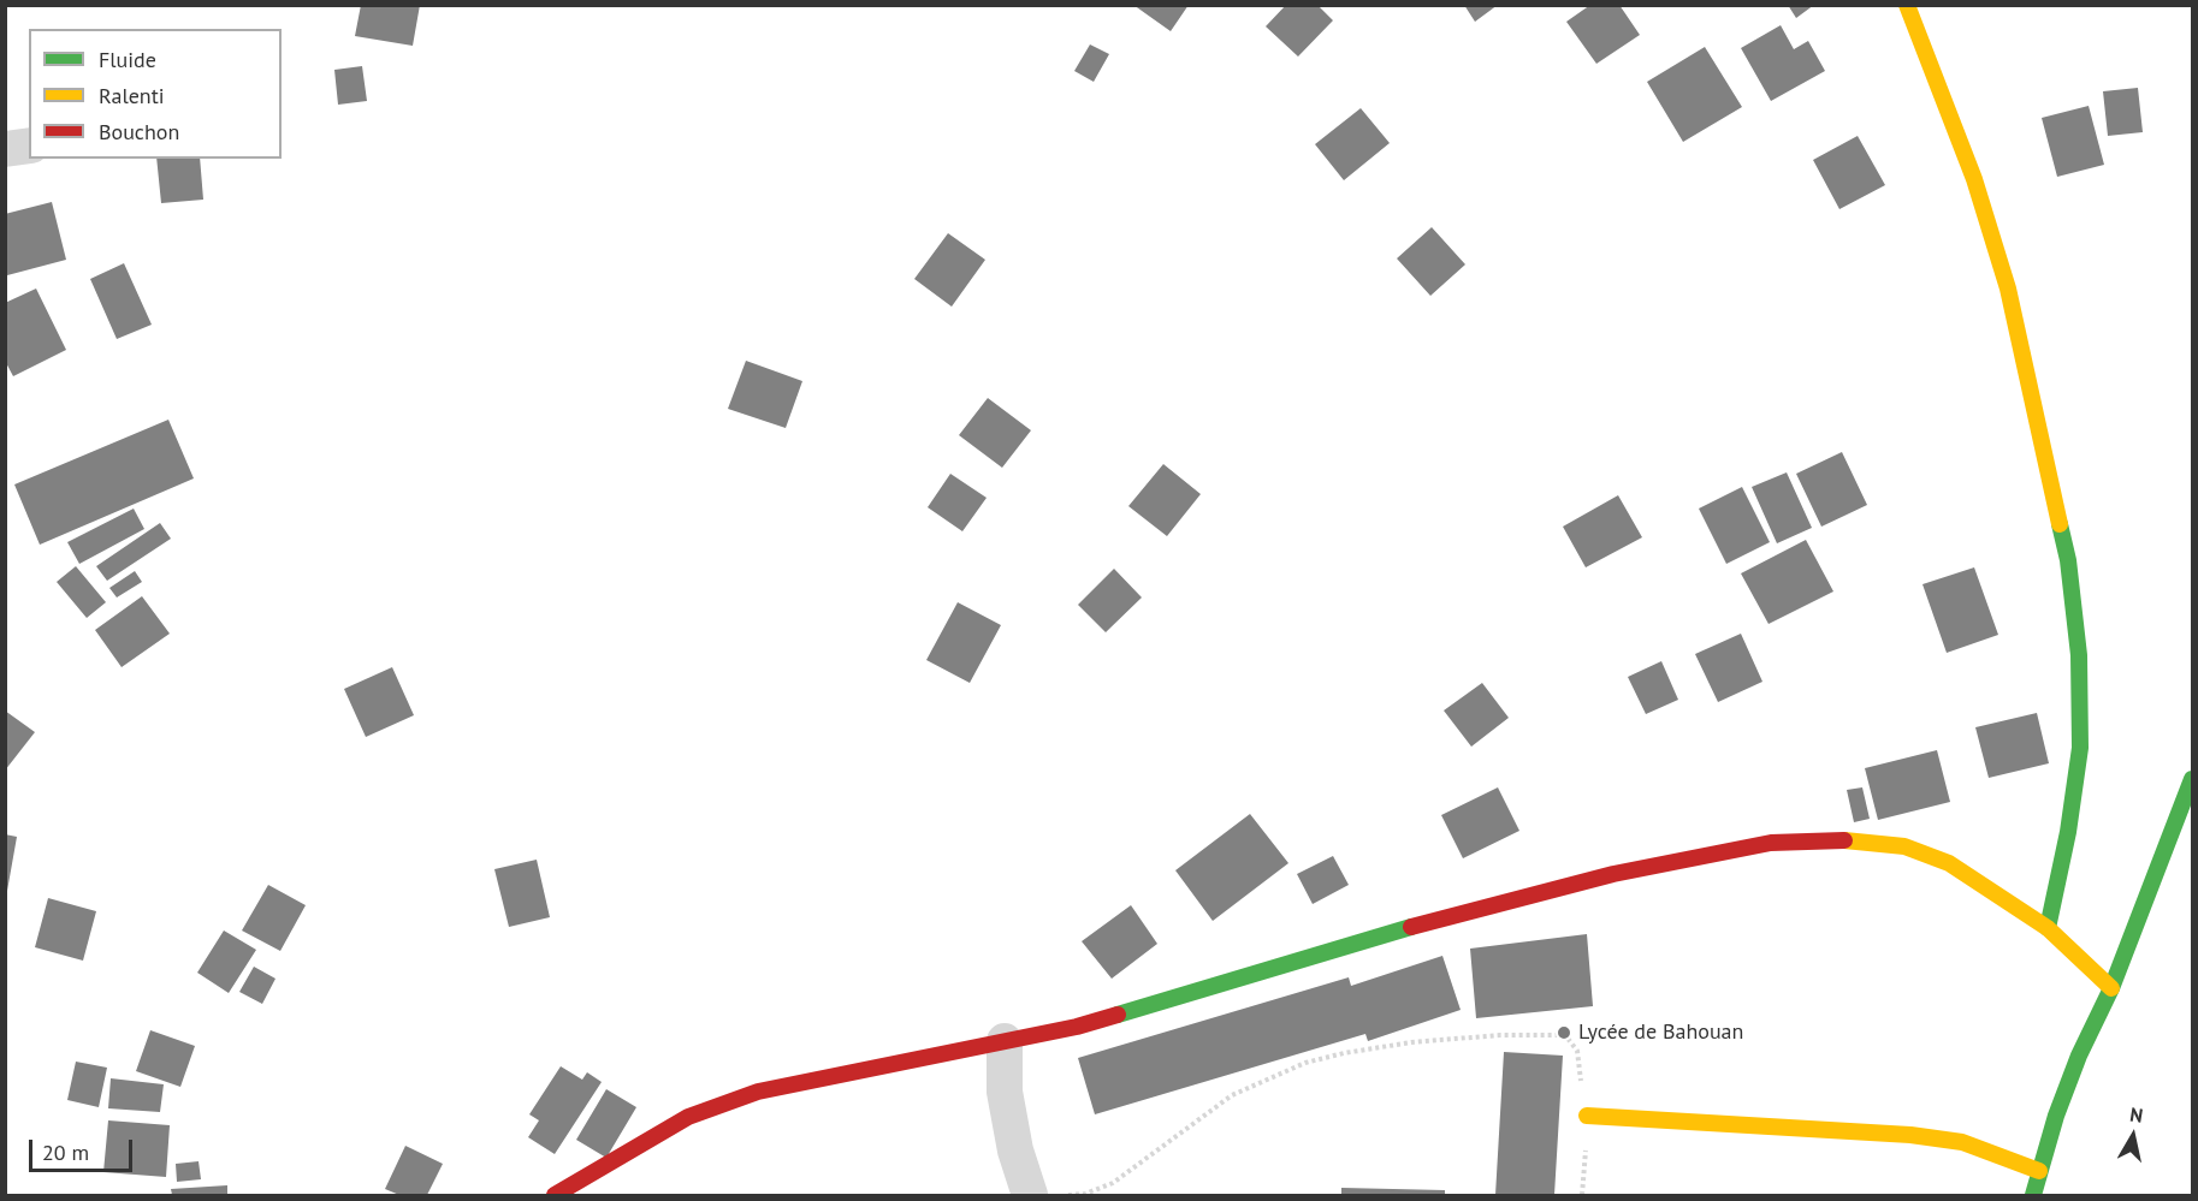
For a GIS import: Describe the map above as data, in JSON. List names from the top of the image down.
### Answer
{
  "places": ["Lycée de Bahouan"],
  "legend": ["Fluide", "Ralenti", "Bouchon"],
  "scale_bar": "20 m",
  "north": "top"
}
